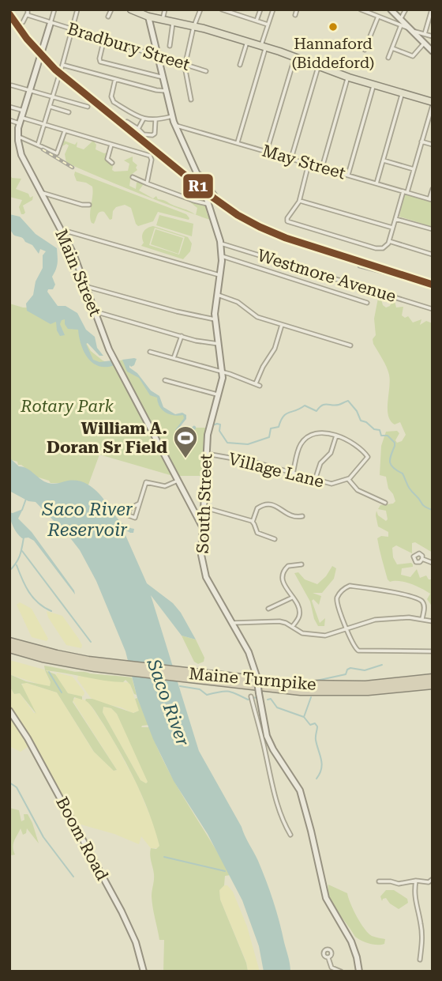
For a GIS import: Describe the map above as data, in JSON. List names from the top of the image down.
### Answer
{
  "streets": {
    "highway": ["Maine Turnpike"],
    "street": [
      "Bradbury Street",
      "May Street",
      "Main Street",
      "Westmore Avenue",
      "Village Lane",
      "South Street",
      "Boom Road"
    ]
  },
  "crossings": [
    ["Bradbury Street", "Main Street"],
    ["Bradbury Street", "South Street"],
    ["May Street", "South Street"],
    ["Main Street", "South Street"],
    ["Westmore Avenue", "South Street"],
    ["Village Lane", "South Street"]
  ],
  "water": ["Saco River Reservoir", "Saco River"],
  "parks": ["Rotary Park"],
  "places": {
    "other": ["Hannaford (Biddeford)"],
    "sports": ["William A. Doran Sr Field"]
  },
  "lines": ["transit line R1"]
}
